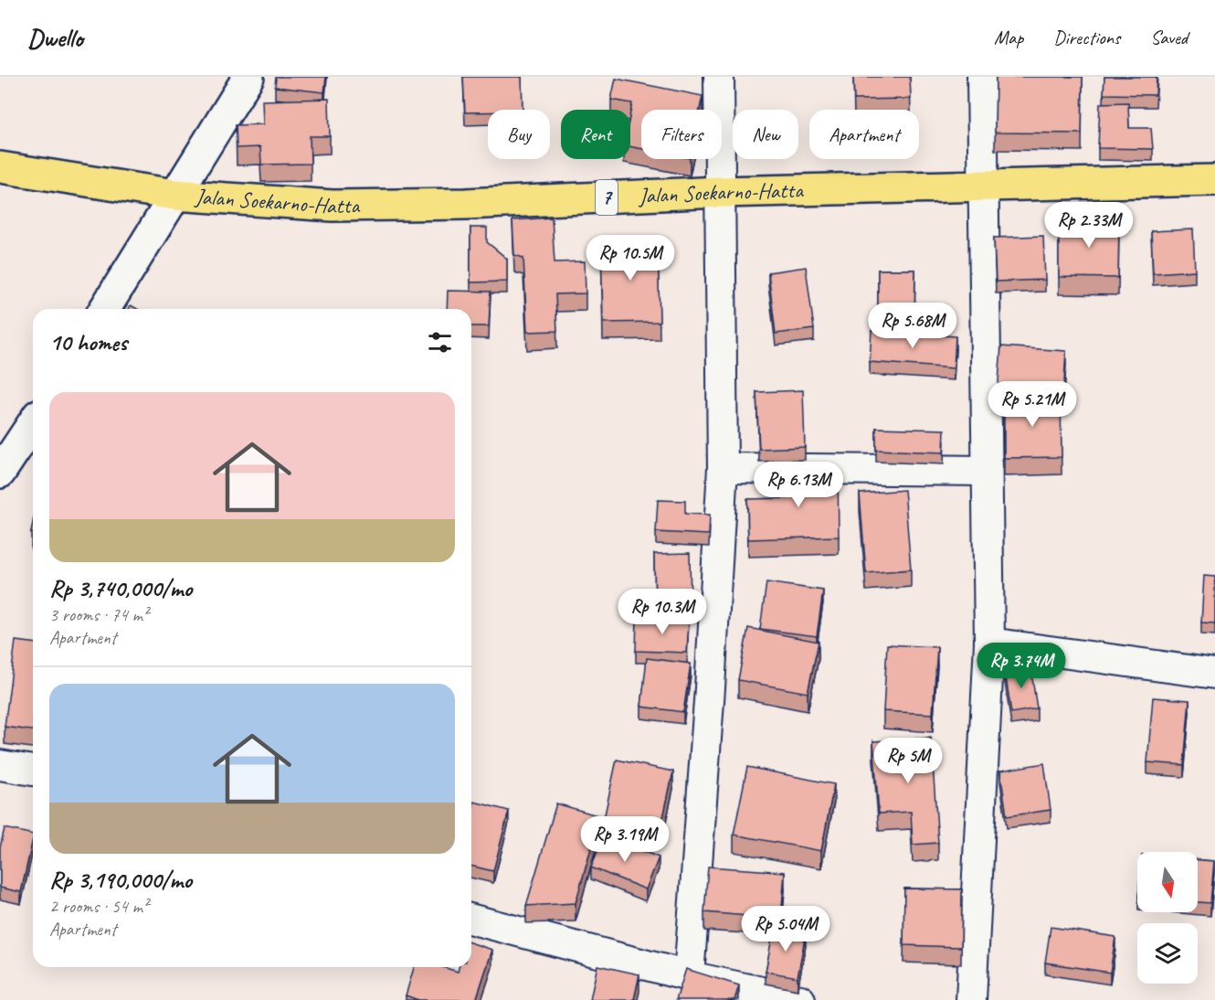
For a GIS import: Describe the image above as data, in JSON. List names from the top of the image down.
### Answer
{
  "streets": {
    "highway": ["Jalan Soekarno-Hatta", "7"]
  },
  "north": "bottom",
  "page": {
    "header": "Dwello",
    "nav": ["Map", "Directions", "Saved"],
    "chip": [
      "Buy",
      "Rent",
      "Filters",
      "New",
      "Apartment"
    ],
    "price": [
      "Rp 2.33M",
      "Rp 10.5M",
      "Rp 5.68M",
      "Rp 5.21M",
      "Rp 6.13M",
      "Rp 10.3M",
      "Rp 3.74M",
      "Rp 5M",
      "Rp 3.19M",
      "Rp 5.04M"
    ],
    "heading": "10 homes",
    "list": [
      {
        "name": "Rp 3,740,000/mo",
        "note": "3 rooms · 74 m² · Apartment"
      },
      {
        "name": "Rp 3,190,000/mo",
        "note": "2 rooms · 54 m² · Apartment"
      }
    ]
  }
}
